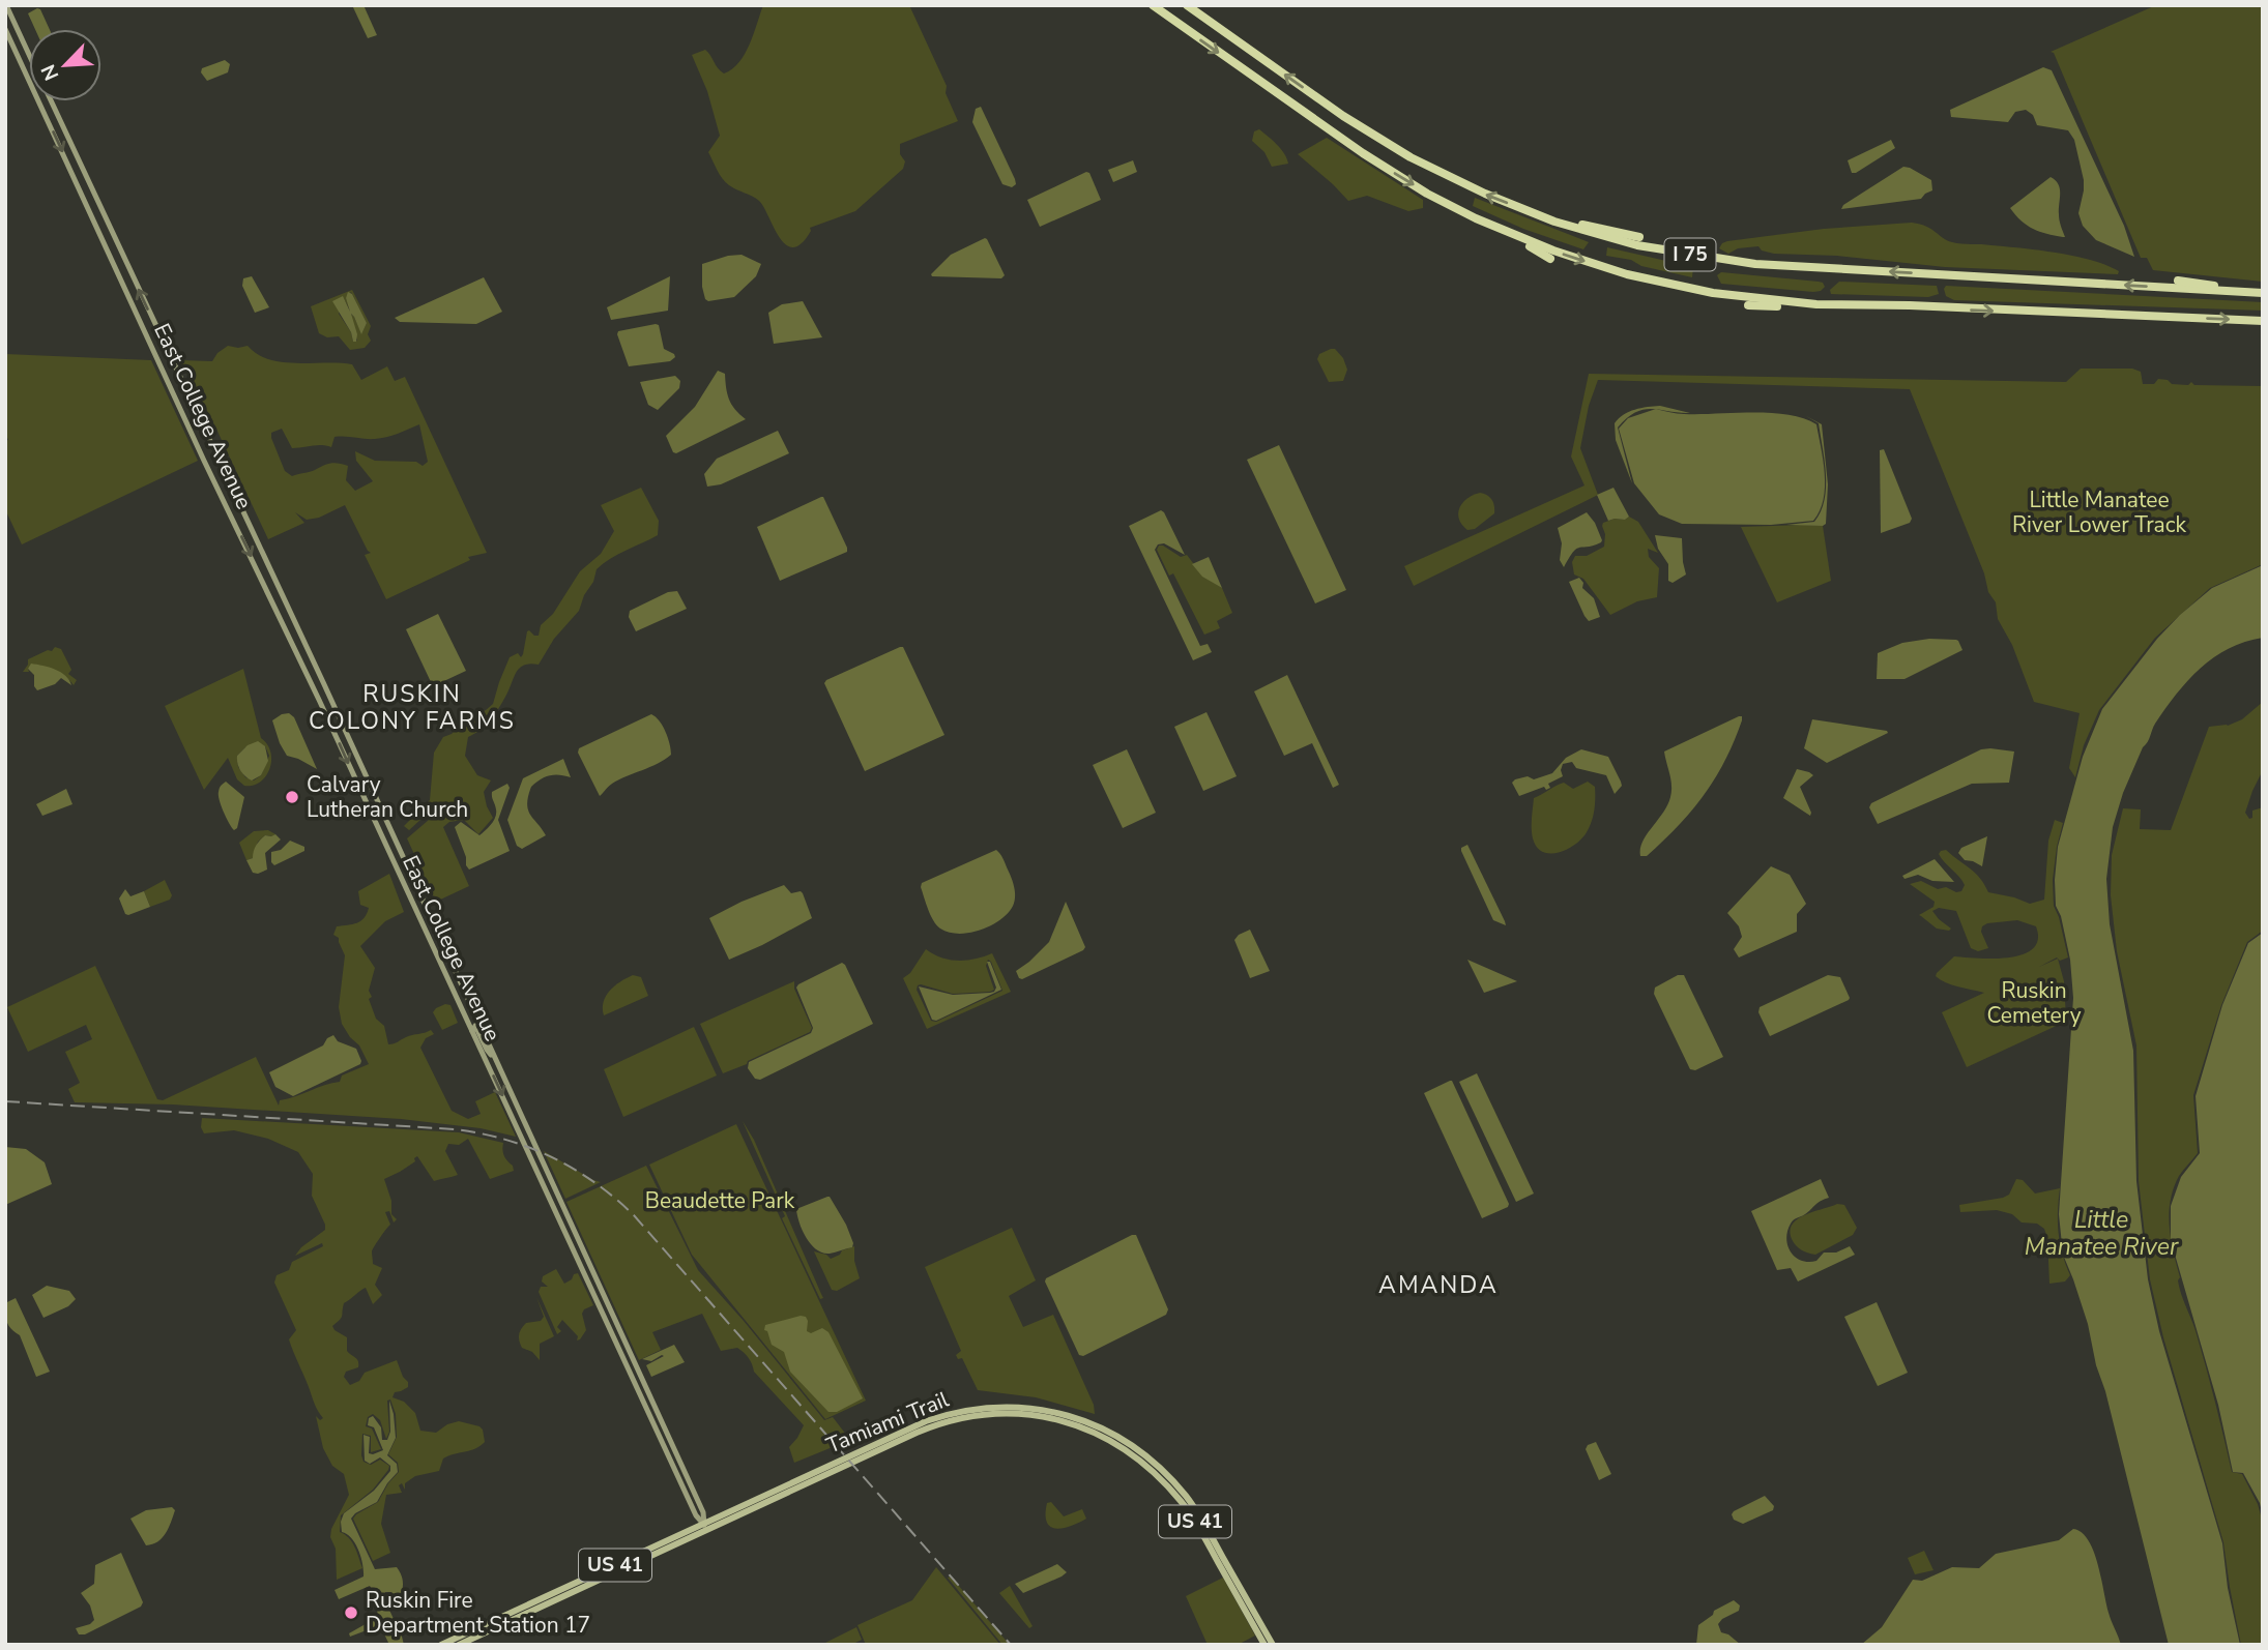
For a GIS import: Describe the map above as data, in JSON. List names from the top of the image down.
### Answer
{
  "streets": {
    "highway": ["I 75"],
    "main road": ["East College Avenue", "Tamiami Trail", "US 41"]
  },
  "crossings": [
    ["East College Avenue", "Tamiami Trail"]
  ],
  "districts": ["RUSKIN COLONY FARMS", "AMANDA"],
  "water": ["Little Manatee River"],
  "parks": ["Little Manatee River Lower Track", "Ruskin Cemetery", "Beaudette Park"],
  "places": ["Calvary Lutheran Church", "Ruskin Fire Department Station 17"],
  "north": "bottom left"
}
